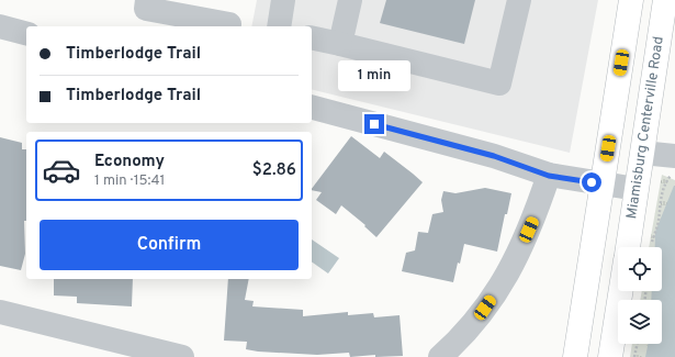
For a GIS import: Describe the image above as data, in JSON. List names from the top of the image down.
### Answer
{
  "streets": {
    "main road": ["Miamisburg Centerville Road"]
  },
  "page": {
    "banner": ["Timberlodge Trail", "Timberlodge Trail"],
    "bubble": "1 min",
    "list": [
      {
        "name": "Economy",
        "note": "1 min · 15:41",
        "value": "$2.86"
      }
    ],
    "buttons": "Confirm"
  }
}
